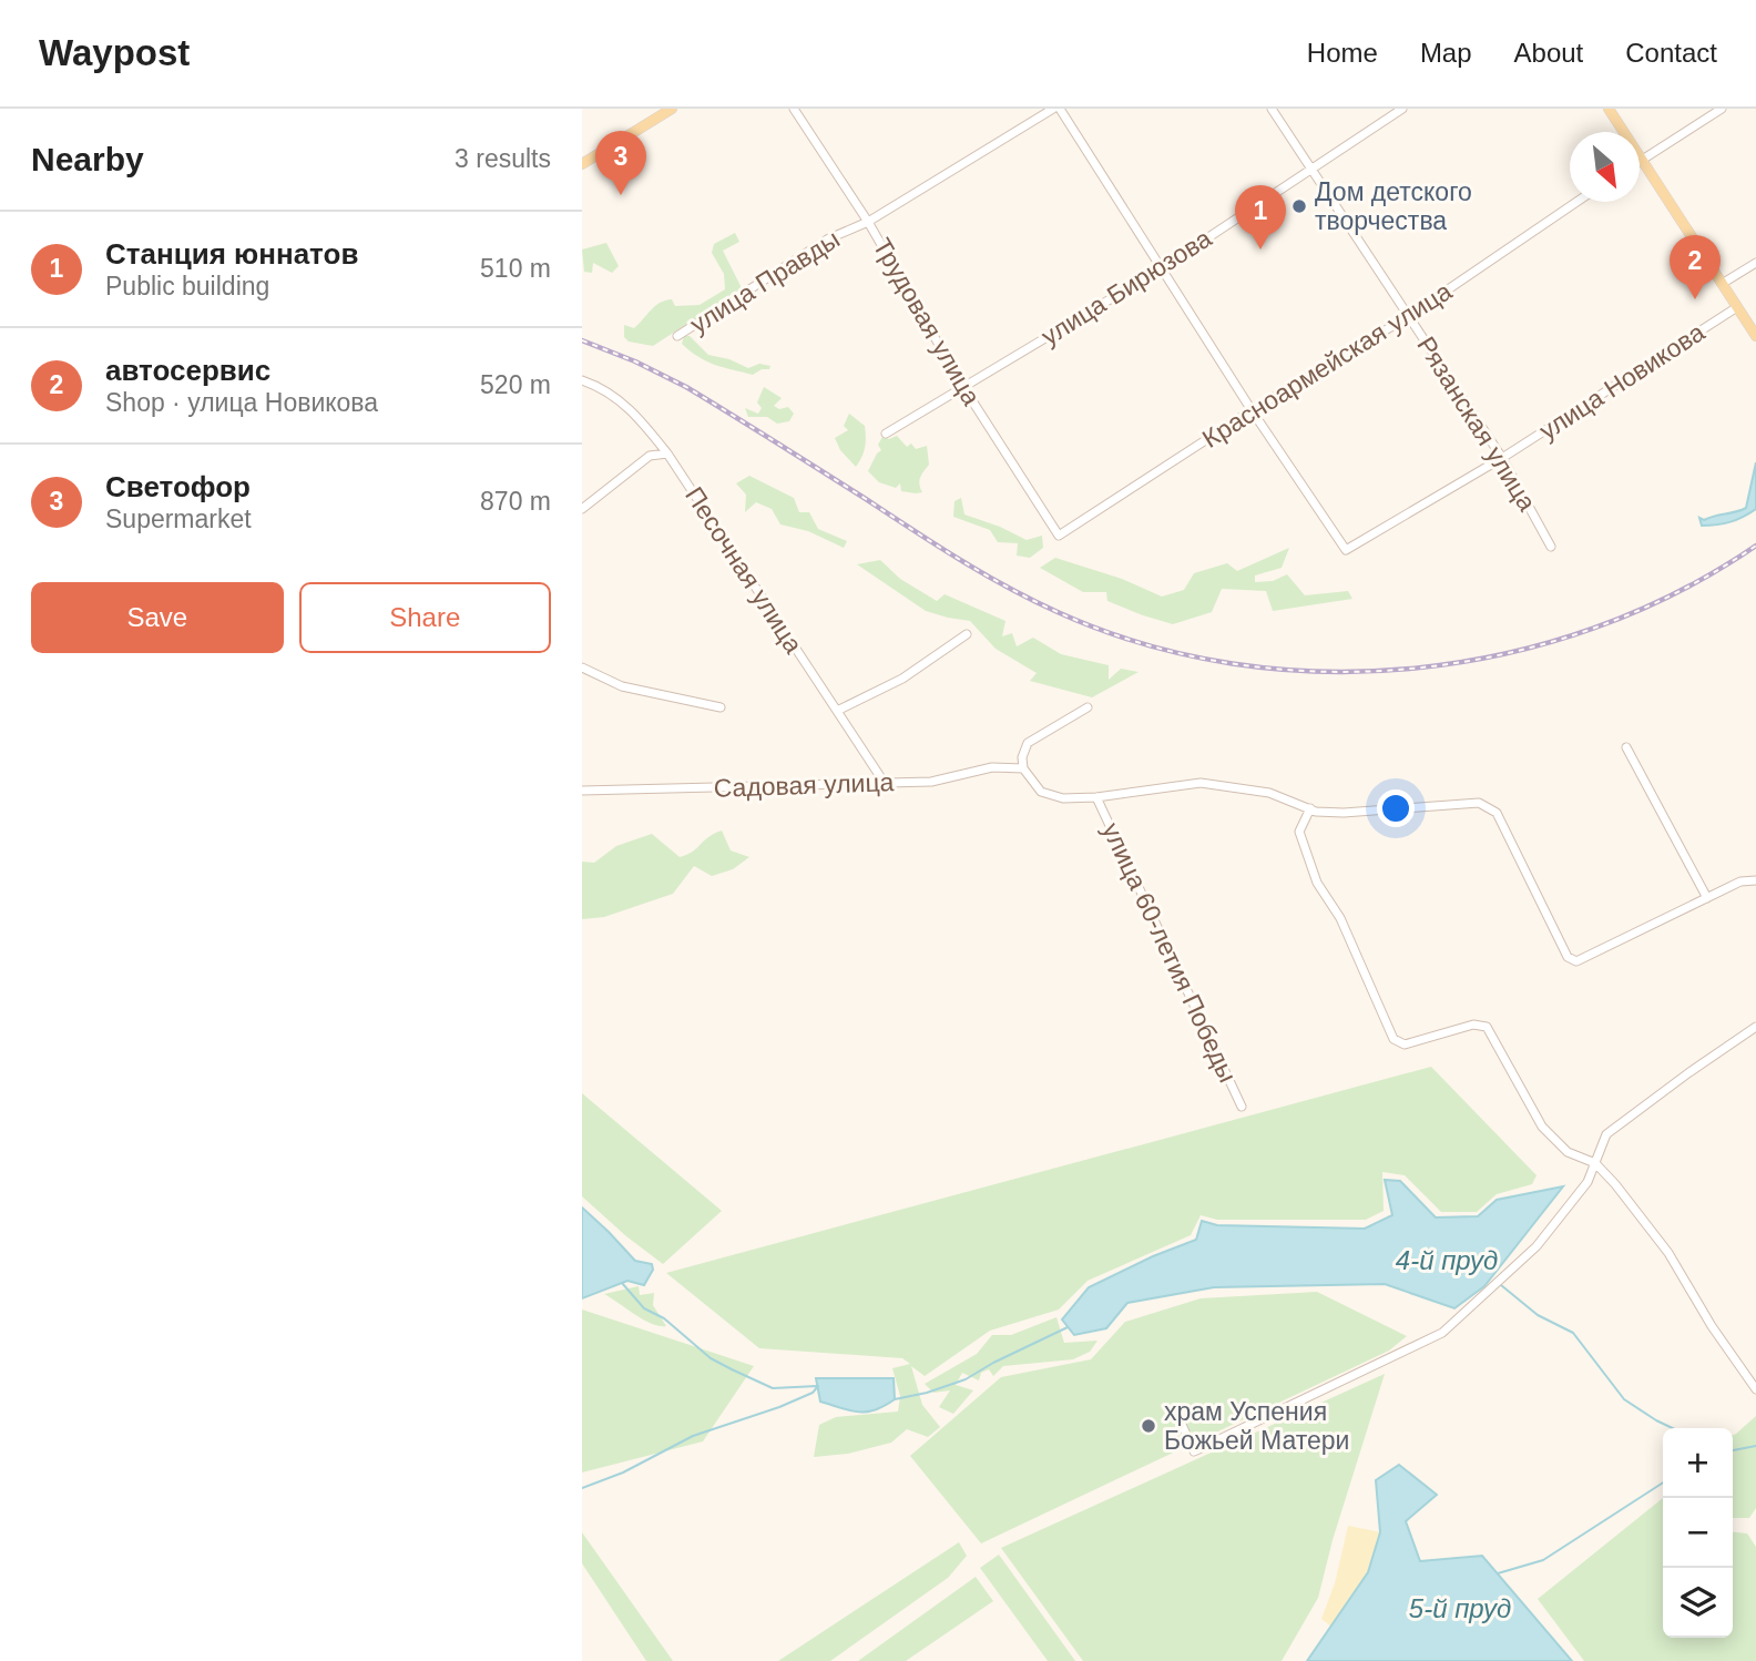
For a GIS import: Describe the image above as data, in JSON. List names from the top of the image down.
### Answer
{
  "streets": {
    "street": [
      "улица Правды",
      "улица Бирюзова",
      "Трудовая улица",
      "Красноармейская улица",
      "улица Новикова",
      "Рязанская улица",
      "Песочная улица",
      "Садовая улица",
      "улица 60-летия Победы"
    ]
  },
  "crossings": [
    ["улица Правды", "Трудовая улица"],
    ["улица Бирюзова", "Трудовая улица"],
    ["улица Бирюзова", "Рязанская улица"],
    ["Трудовая улица", "Красноармейская улица"],
    ["Красноармейская улица", "улица Новикова"],
    ["Красноармейская улица", "Рязанская улица"],
    ["улица Новикова", "Рязанская улица"],
    ["Песочная улица", "Садовая улица"]
  ],
  "water": ["4-й пруд", "5-й пруд"],
  "places": ["Дом детского творчества", "храм Успения Божьей Матери"],
  "north": "bottom right",
  "page": {
    "header": "Waypost",
    "nav": [
      "Home",
      "Map",
      "About",
      "Contact"
    ],
    "heading": ["Nearby", "3 results"],
    "pins": ["3", "1", "2"],
    "list": [
      {
        "mark": "1",
        "name": "Станция юннатов",
        "note": "Public building",
        "value": "510 m"
      },
      {
        "mark": "2",
        "name": "автосервис",
        "note": "Shop · улица Новикова",
        "value": "520 m"
      },
      {
        "mark": "3",
        "name": "Светофор",
        "note": "Supermarket",
        "value": "870 m"
      }
    ],
    "buttons": ["Save", "Share"],
    "map_buttons": ["+", "−"]
  }
}
